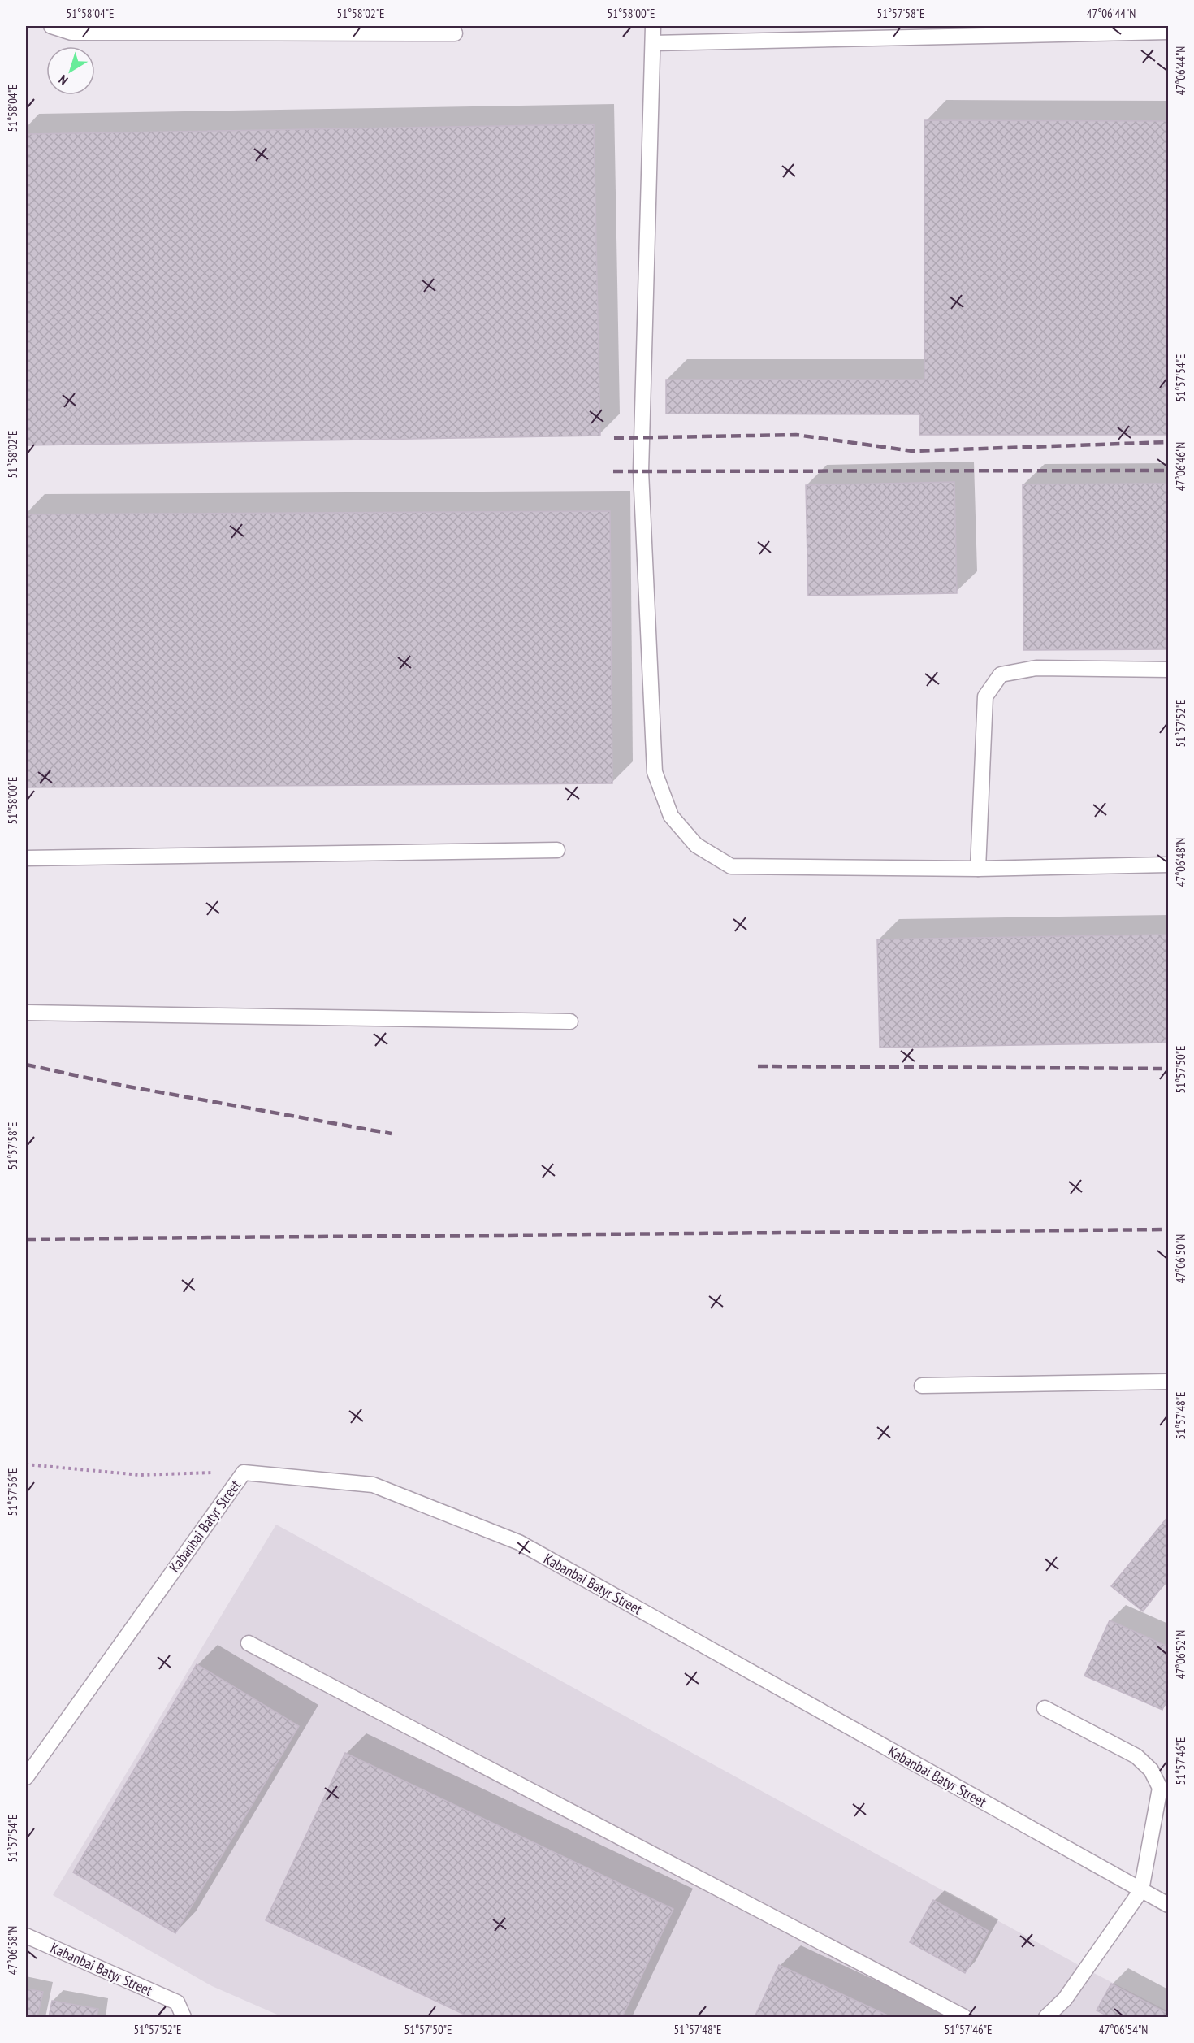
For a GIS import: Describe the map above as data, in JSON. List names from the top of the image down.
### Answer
{
  "streets": {
    "street": ["Kabanbai Batyr Street"]
  },
  "north": "bottom left",
  "coordinates": [
    "51°58'04\"E",
    "51°58'02\"E",
    "51°58'00\"E",
    "51°57'58\"E",
    "47°06'44\"N",
    "51°57'54\"E",
    "47°06'46\"N",
    "51°57'52\"E",
    "47°06'48\"N",
    "51°57'50\"E",
    "47°06'50\"N",
    "51°57'48\"E",
    "51°57'56\"E",
    "47°06'52\"N",
    "51°57'46\"E",
    "47°06'58\"N",
    "47°06'54\"N"
  ]
}
